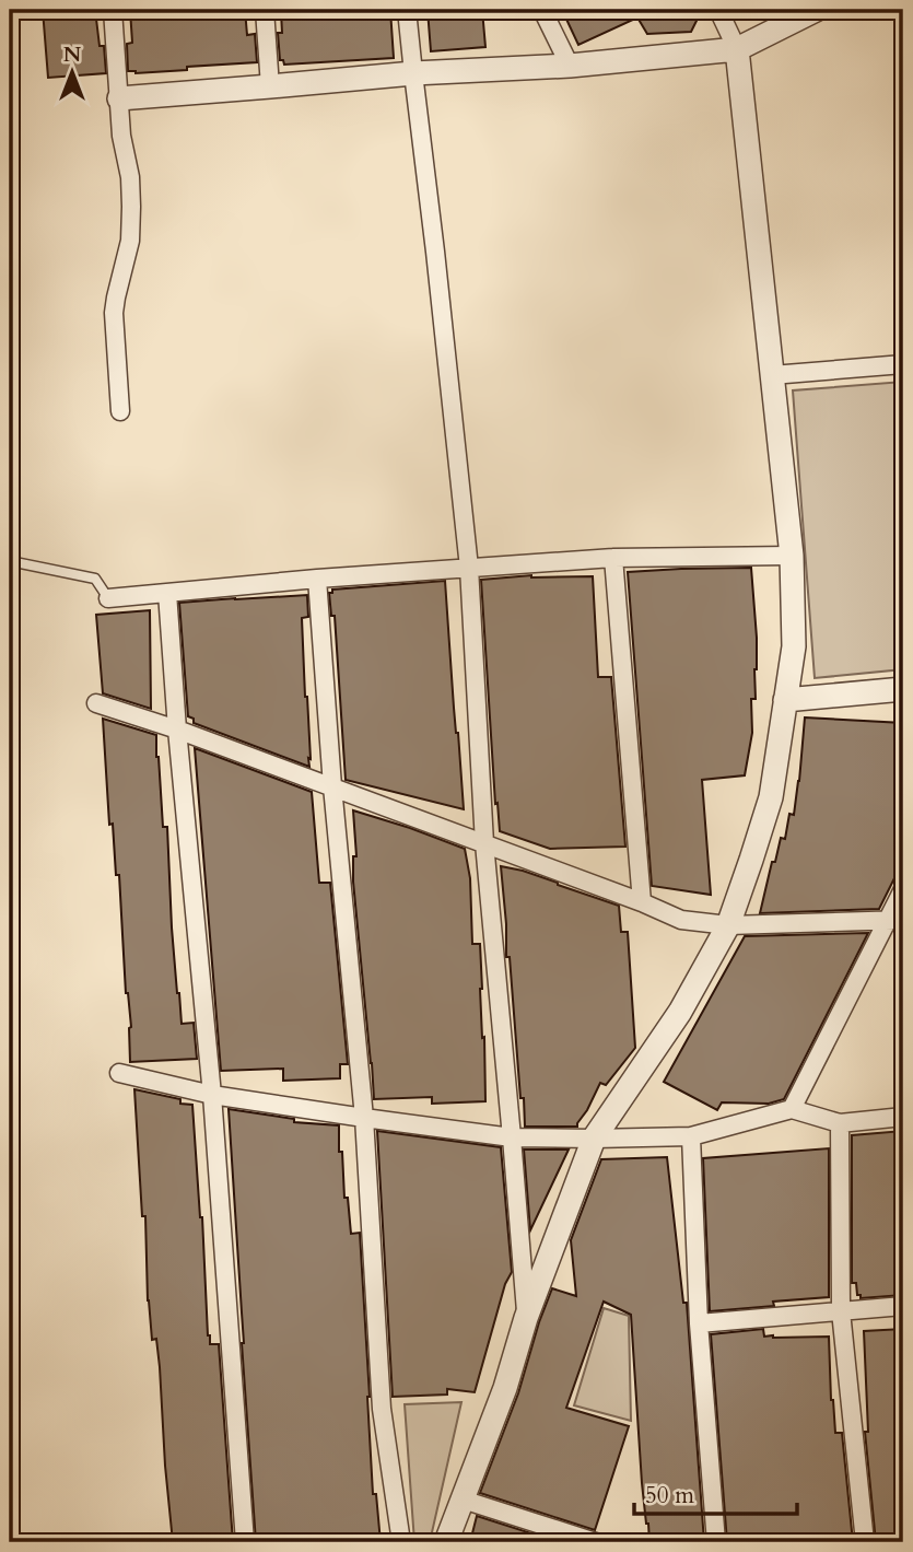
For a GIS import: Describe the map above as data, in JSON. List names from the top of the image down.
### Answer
{
  "scale_bar": "50 m",
  "north": "top"
}
